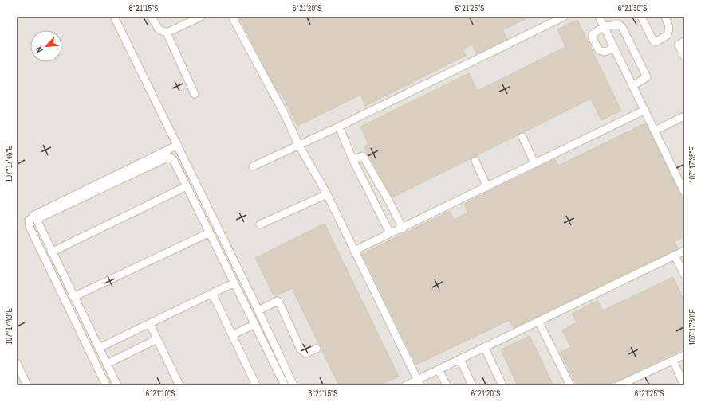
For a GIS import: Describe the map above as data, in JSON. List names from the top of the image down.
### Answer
{
  "north": "bottom left",
  "coordinates": [
    "6°21'15\"S",
    "6°21'20\"S",
    "6°21'25\"S",
    "6°21'30\"S",
    "107°17'45\"E",
    "107°17'35\"E",
    "107°17'40\"E",
    "107°17'30\"E",
    "6°21'10\"S"
  ]
}
